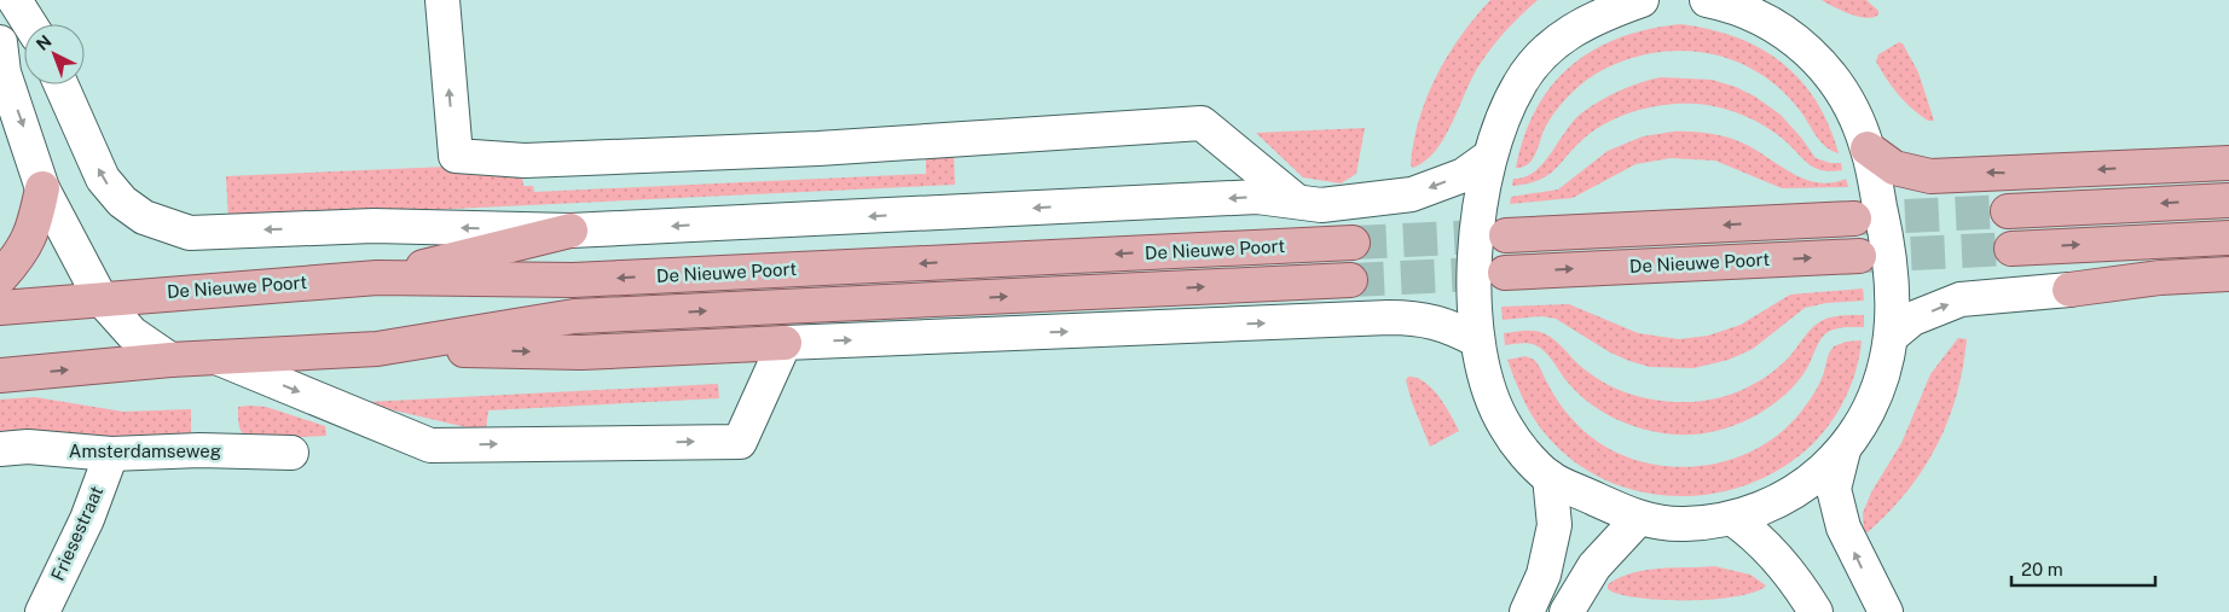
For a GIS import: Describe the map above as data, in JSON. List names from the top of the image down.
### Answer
{
  "streets": {
    "main road": ["De Nieuwe Poort"],
    "street": ["Amsterdamseweg", "Friesestraat"]
  },
  "crossings": [
    ["Amsterdamseweg", "Friesestraat"]
  ],
  "scale_bar": "20 m",
  "north": "top left"
}
